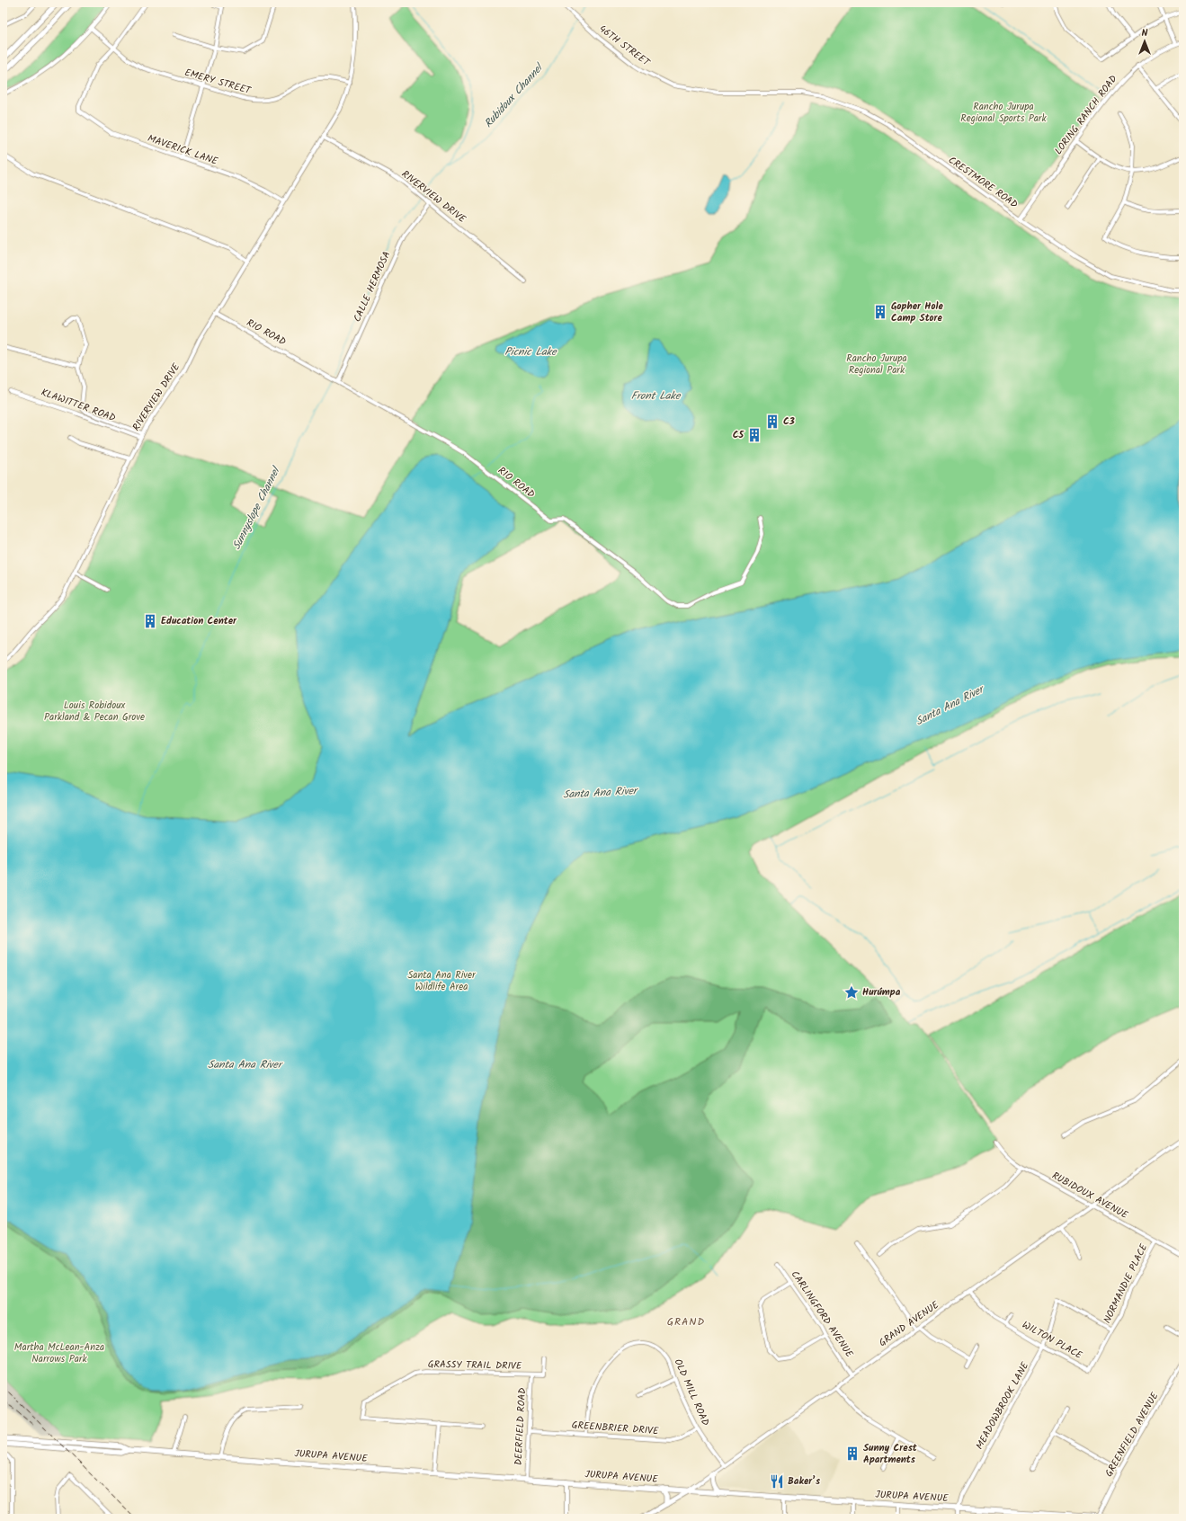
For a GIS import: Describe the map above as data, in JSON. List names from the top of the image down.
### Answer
{
  "streets": {
    "main road": ["GRAND AVENUE", "JURUPA AVENUE"],
    "street": [
      "46TH STREET",
      "EMERY STREET",
      "LORING RANCH ROAD",
      "MAVERICK LANE",
      "CRESTMORE ROAD",
      "RIVERVIEW DRIVE",
      "CALLE HERMOSA",
      "RIO ROAD",
      "KLAWITTER ROAD",
      "RUBIDOUX AVENUE",
      "NORMANDIE PLACE",
      "CARLINGFORD AVENUE",
      "WILTON PLACE",
      "GRASSY TRAIL DRIVE",
      "OLD MILL ROAD",
      "MEADOWBROOK LANE",
      "DEERFIELD ROAD",
      "GREENBRIER DRIVE",
      "GREENFIELD AVENUE"
    ]
  },
  "crossings": [
    ["46TH STREET", "CRESTMORE ROAD"],
    ["EMERY STREET", "MAVERICK LANE"],
    ["EMERY STREET", "RIVERVIEW DRIVE"],
    ["LORING RANCH ROAD", "CRESTMORE ROAD"],
    ["MAVERICK LANE", "RIVERVIEW DRIVE"],
    ["RIVERVIEW DRIVE", "CALLE HERMOSA"],
    ["RIVERVIEW DRIVE", "RIO ROAD"],
    ["RIVERVIEW DRIVE", "KLAWITTER ROAD"],
    ["CALLE HERMOSA", "RIO ROAD"],
    ["RUBIDOUX AVENUE", "NORMANDIE PLACE"],
    ["RUBIDOUX AVENUE", "GRAND AVENUE"],
    ["NORMANDIE PLACE", "WILTON PLACE"],
    ["NORMANDIE PLACE", "MEADOWBROOK LANE"],
    ["CARLINGFORD AVENUE", "GRAND AVENUE"],
    ["GRAND AVENUE", "WILTON PLACE"],
    ["GRAND AVENUE", "OLD MILL ROAD"],
    ["GRAND AVENUE", "JURUPA AVENUE"],
    ["WILTON PLACE", "MEADOWBROOK LANE"],
    ["GRASSY TRAIL DRIVE", "DEERFIELD ROAD"],
    ["OLD MILL ROAD", "GREENBRIER DRIVE"],
    ["MEADOWBROOK LANE", "JURUPA AVENUE"],
    ["DEERFIELD ROAD", "GREENBRIER DRIVE"],
    ["DEERFIELD ROAD", "JURUPA AVENUE"],
    ["GREENFIELD AVENUE", "JURUPA AVENUE"]
  ],
  "districts": ["GRAND"],
  "water": [
    "Rubidoux Channel",
    "Picnic Lake",
    "Front Lake",
    "Sunnyslope Channel",
    "Santa Ana River"
  ],
  "parks": [
    "Rancho Jurupa Regional Sports Park",
    "Rancho Jurupa Regional Park",
    "Louis Robidoux Parkland & Pecan Grove",
    "Santa Ana River Wildlife Area",
    "Martha McLean-Anza Narrows Park"
  ],
  "places": {
    "building": [
      "Gopher Hole Camp Store",
      "C3",
      "C5",
      "Education Center",
      "Sunny Crest Apartments"
    ],
    "place": ["Hurúmpa"],
    "restaurant": ["Baker’s"]
  },
  "north": "top"
}
